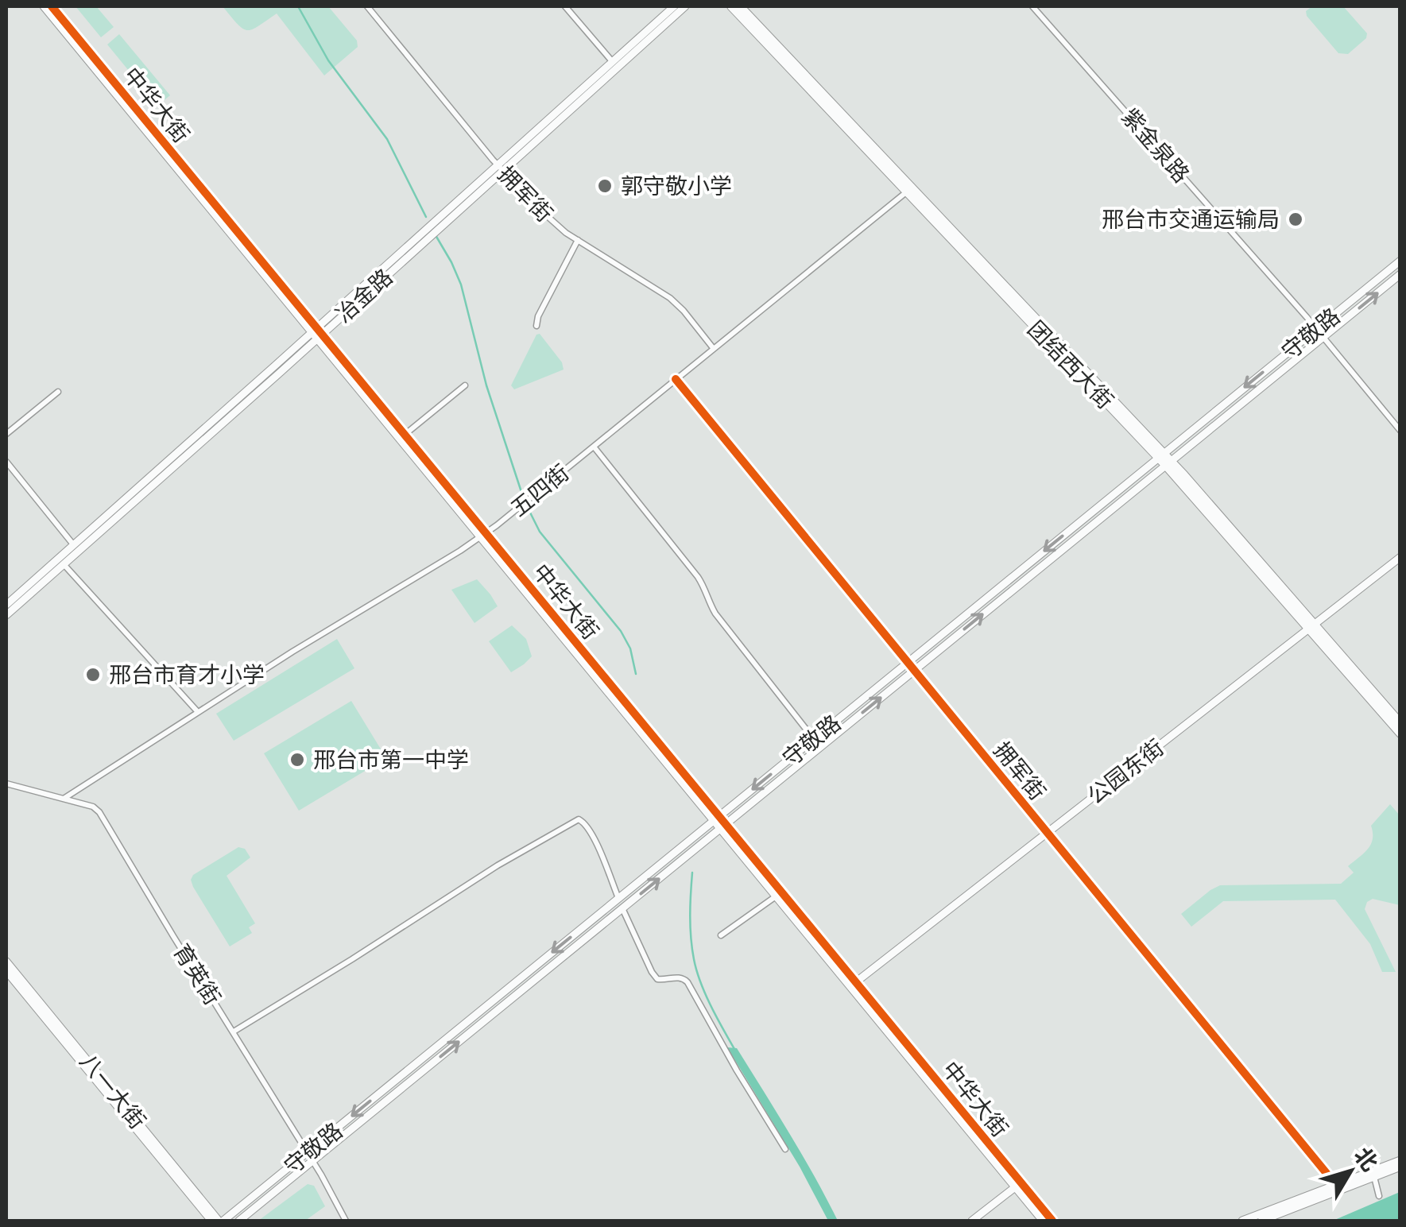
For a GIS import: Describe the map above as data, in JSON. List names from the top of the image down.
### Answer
{
  "streets": {
    "main road": ["团结西大街"],
    "street": [
      "中华大街",
      "紫金泉路",
      "拥军街",
      "冶金路",
      "守敬路",
      "五四街",
      "公园东街",
      "育英街",
      "八一大街"
    ]
  },
  "crossings": [
    ["中华大街", "冶金路"],
    ["中华大街", "守敬路"],
    ["中华大街", "五四街"],
    ["中华大街", "公园东街"],
    ["紫金泉路", "守敬路"],
    ["拥军街", "冶金路"],
    ["拥军街", "守敬路"],
    ["拥军街", "五四街"],
    ["拥军街", "公园东街"],
    ["守敬路", "团结西大街"],
    ["守敬路", "育英街"],
    ["守敬路", "八一大街"],
    ["团结西大街", "五四街"],
    ["团结西大街", "公园东街"],
    ["五四街", "育英街"]
  ],
  "places": [
    "郭守敬小学",
    "邢台市交通运输局",
    "邢台市育才小学",
    "邢台市第一中学"
  ],
  "north": "top right"
}
